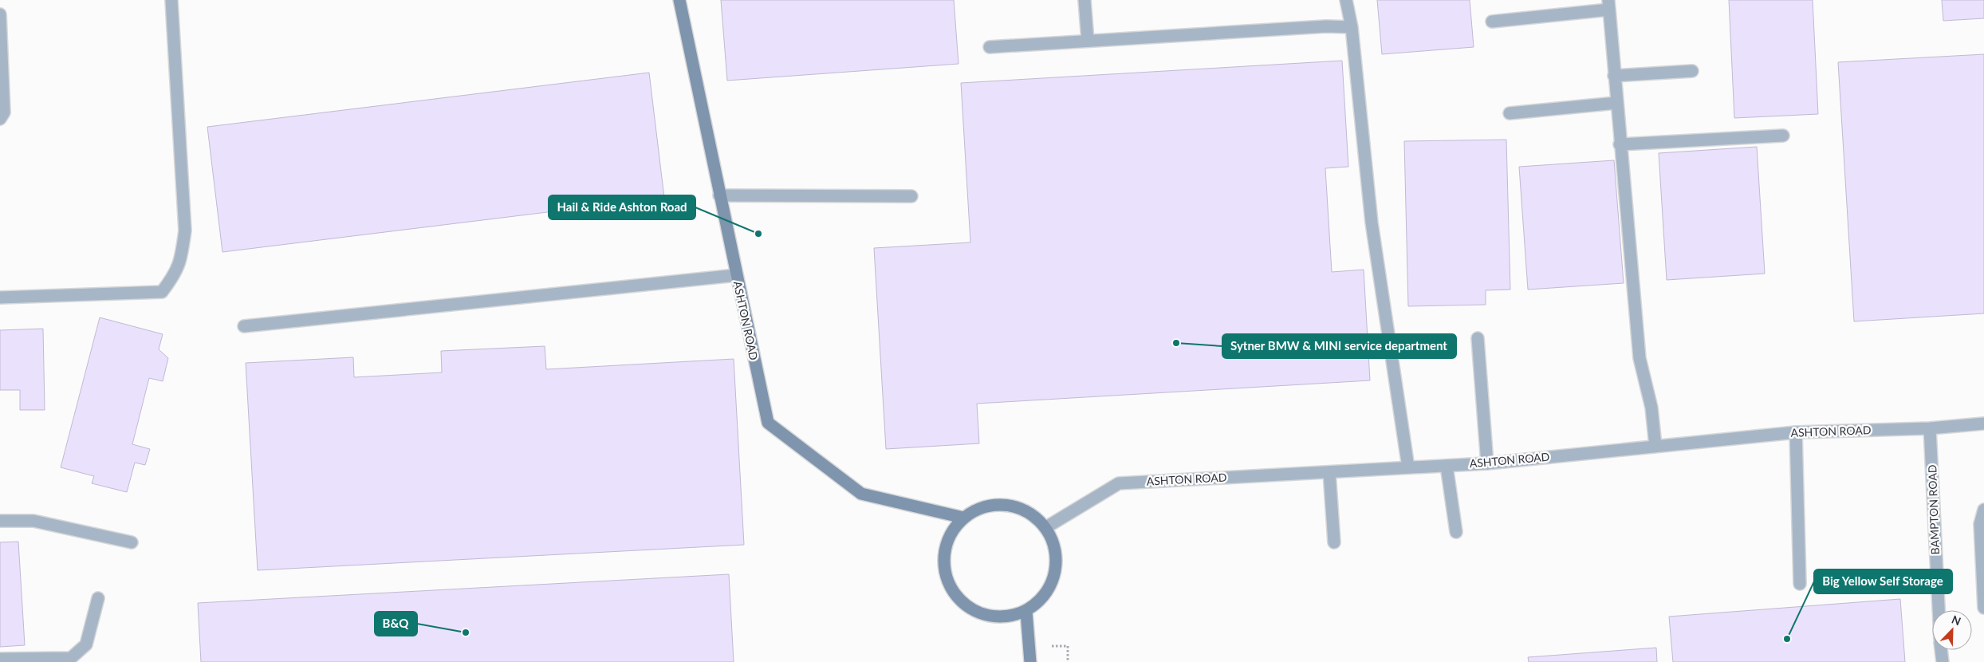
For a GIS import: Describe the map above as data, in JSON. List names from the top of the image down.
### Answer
{
  "streets": {
    "street": ["ASHTON ROAD", "BAMPTON ROAD"]
  },
  "crossings": [
    ["ASHTON ROAD", "BAMPTON ROAD"]
  ],
  "places": [
    "Hail & Ride Ashton Road",
    "Sytner BMW & MINI service department",
    "B&Q",
    "Big Yellow Self Storage"
  ],
  "north": "top right"
}
